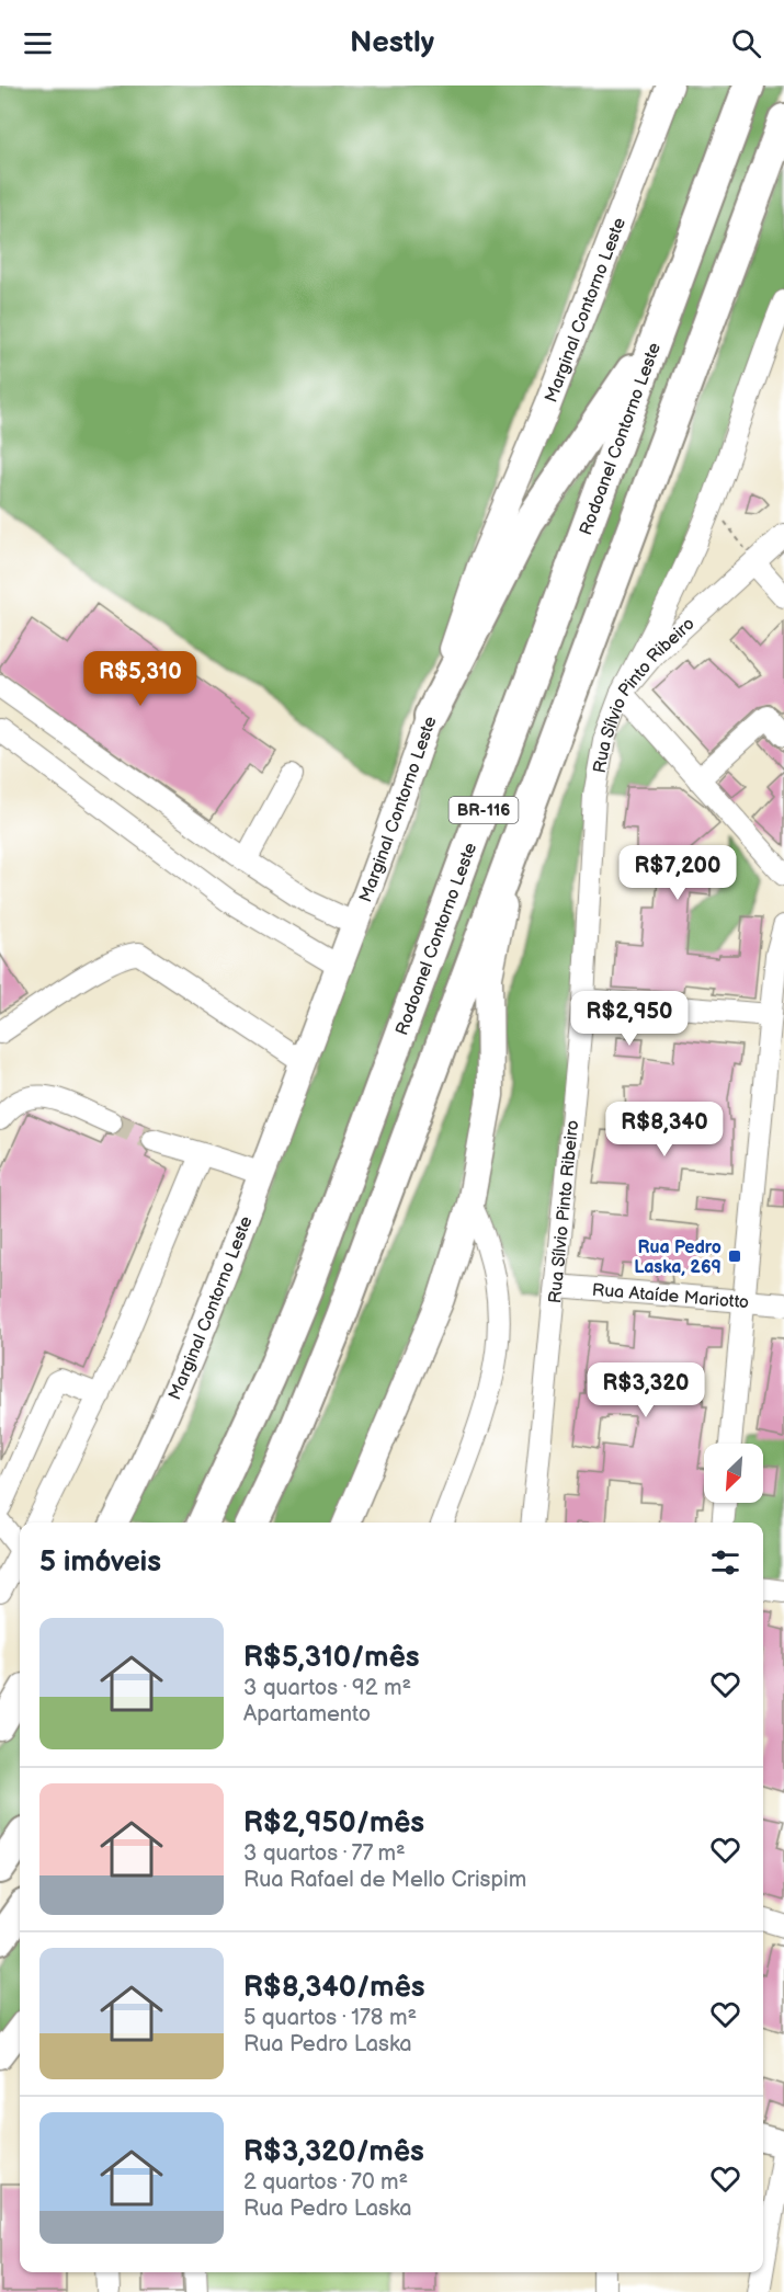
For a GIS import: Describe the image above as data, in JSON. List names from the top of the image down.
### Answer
{
  "streets": {
    "highway": ["Rodoanel Contorno Leste", "BR-116"],
    "main road": ["Marginal Contorno Leste"],
    "street": ["Rua Sílvio Pinto Ribeiro", "Rua Ataíde Mariotto"]
  },
  "crossings": [
    ["Rua Sílvio Pinto Ribeiro", "Rua Ataíde Mariotto"]
  ],
  "places": {
    "transit": ["Rua Pedro Laska, 269"]
  },
  "north": "bottom left",
  "page": {
    "header": "Nestly",
    "price": [
      "R$5,310",
      "R$7,200",
      "R$2,950",
      "R$8,340",
      "R$3,320"
    ],
    "heading": "5 imóveis",
    "list": [
      {
        "name": "R$5,310/mês",
        "note": "3 quartos · 92 m² · Apartamento"
      },
      {
        "name": "R$2,950/mês",
        "note": "3 quartos · 77 m² · Rua Rafael de Mello Crispim"
      },
      {
        "name": "R$8,340/mês",
        "note": "5 quartos · 178 m² · Rua Pedro Laska"
      },
      {
        "name": "R$3,320/mês",
        "note": "2 quartos · 70 m² · Rua Pedro Laska"
      }
    ]
  }
}
